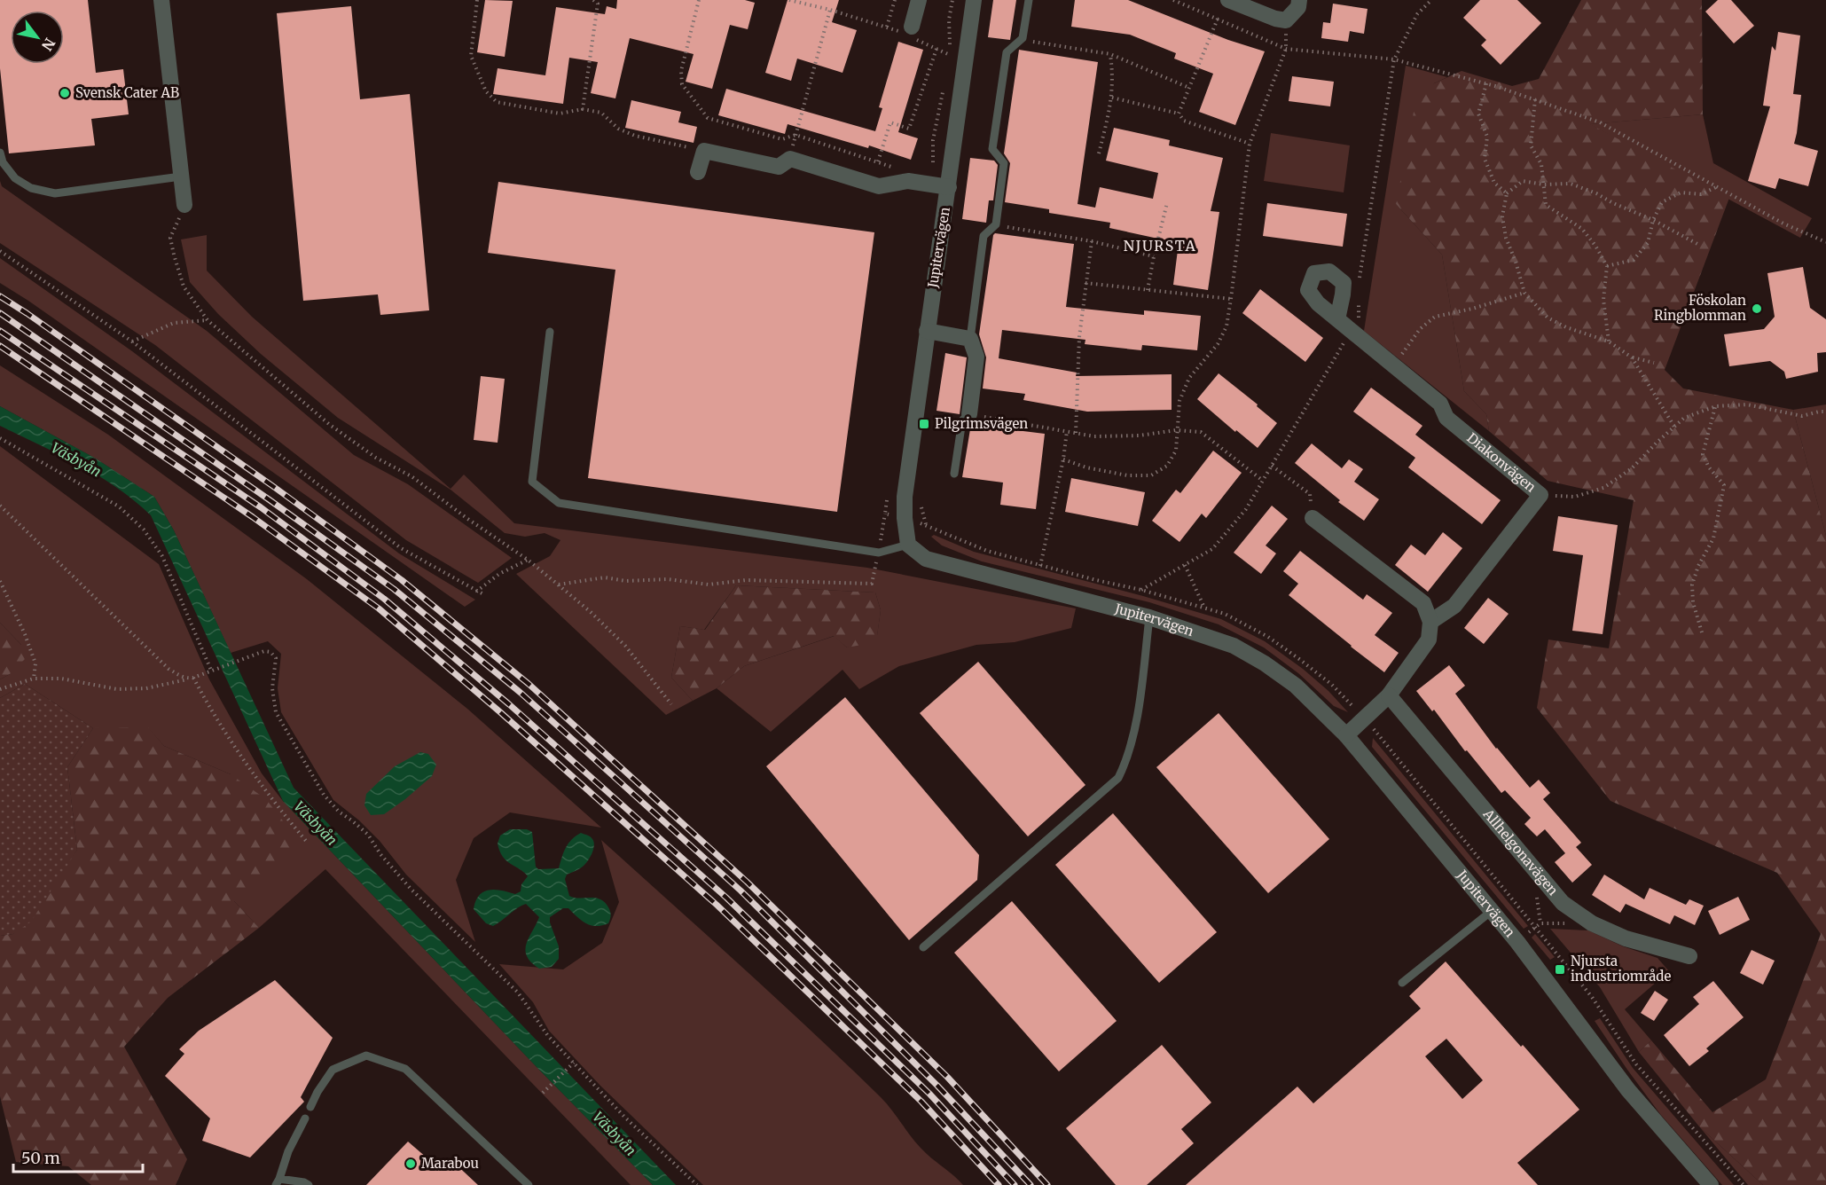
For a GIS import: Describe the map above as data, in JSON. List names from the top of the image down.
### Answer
{
  "streets": {
    "street": ["Jupitervägen", "Diakonvägen", "Allhelgonavägen"]
  },
  "districts": ["NJURSTA"],
  "water": ["Väsbyån"],
  "places": {
    "other": ["Svensk Cater AB", "Föskolan Ringblomman", "Marabou"],
    "transit": ["Pilgrimsvägen", "Njursta industriområde"]
  },
  "scale_bar": "50 m",
  "north": "bottom right"
}
